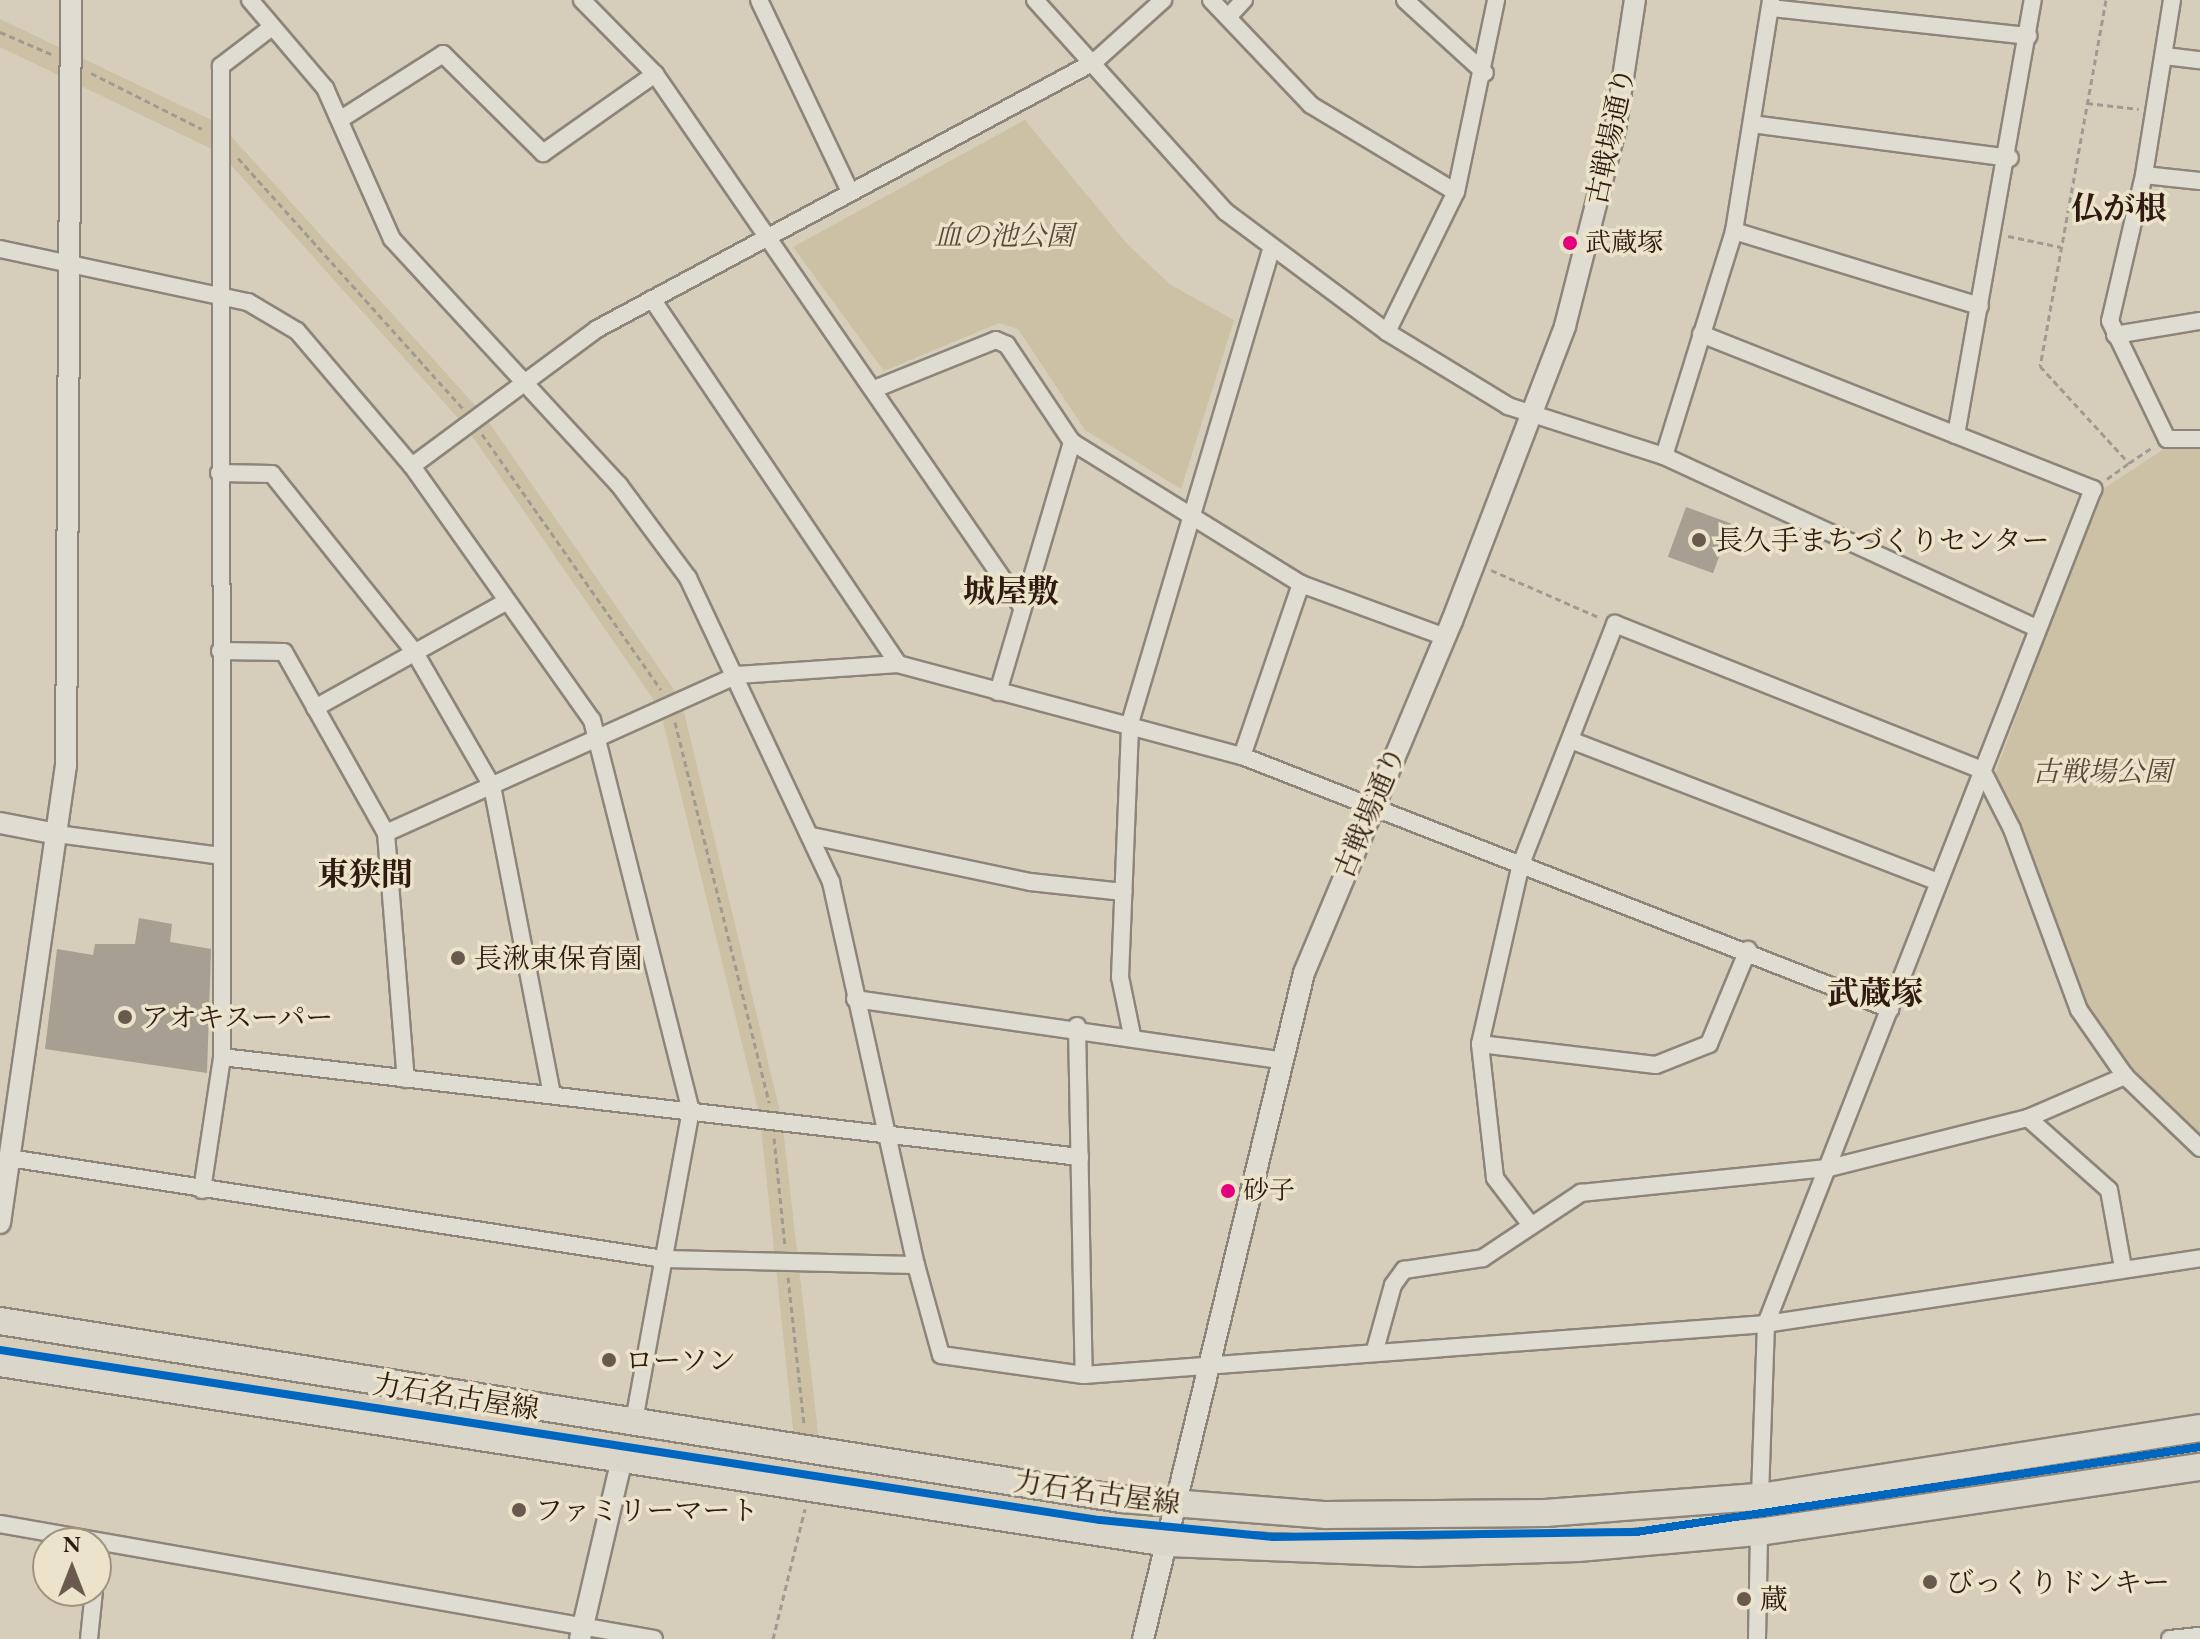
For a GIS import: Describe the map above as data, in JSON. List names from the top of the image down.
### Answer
{
  "streets": {
    "main road": ["力石名古屋線"],
    "street": ["古戦場通り"]
  },
  "crossings": [
    ["古戦場通り", "力石名古屋線"]
  ],
  "districts": [
    "仏が根",
    "城屋敷",
    "東狭間",
    "武蔵塚"
  ],
  "parks": ["血の池公園", "古戦場公園"],
  "places": [
    "武蔵塚",
    "長久手まちづくりセンター",
    "長湫東保育園",
    "アオキスーパー",
    "砂子",
    "ローソン",
    "ファミリーマート",
    "びっくりドンキー",
    "蔵"
  ],
  "north": "top"
}
